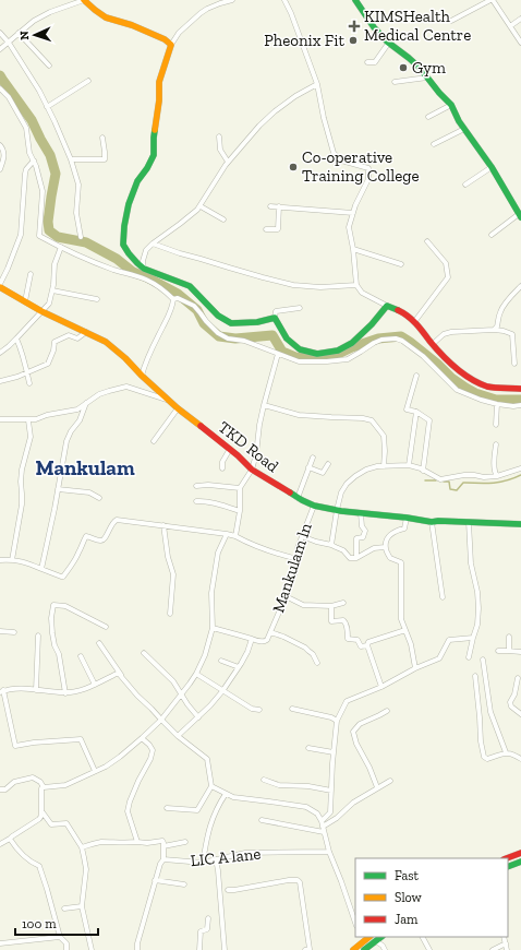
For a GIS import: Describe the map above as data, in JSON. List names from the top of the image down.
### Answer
{
  "streets": {
    "street": ["TKD Road", "Mankulam ln", "LIC A lane"]
  },
  "crossings": [
    ["TKD Road", "Mankulam ln"]
  ],
  "districts": ["Mankulam"],
  "places": {
    "health": ["KIMSHealth Medical Centre"],
    "other": ["Pheonix Fit", "Gym", "Co-operative Training College"]
  },
  "legend": ["Fast", "Slow", "Jam"],
  "scale_bar": "100 m",
  "north": "left"
}
